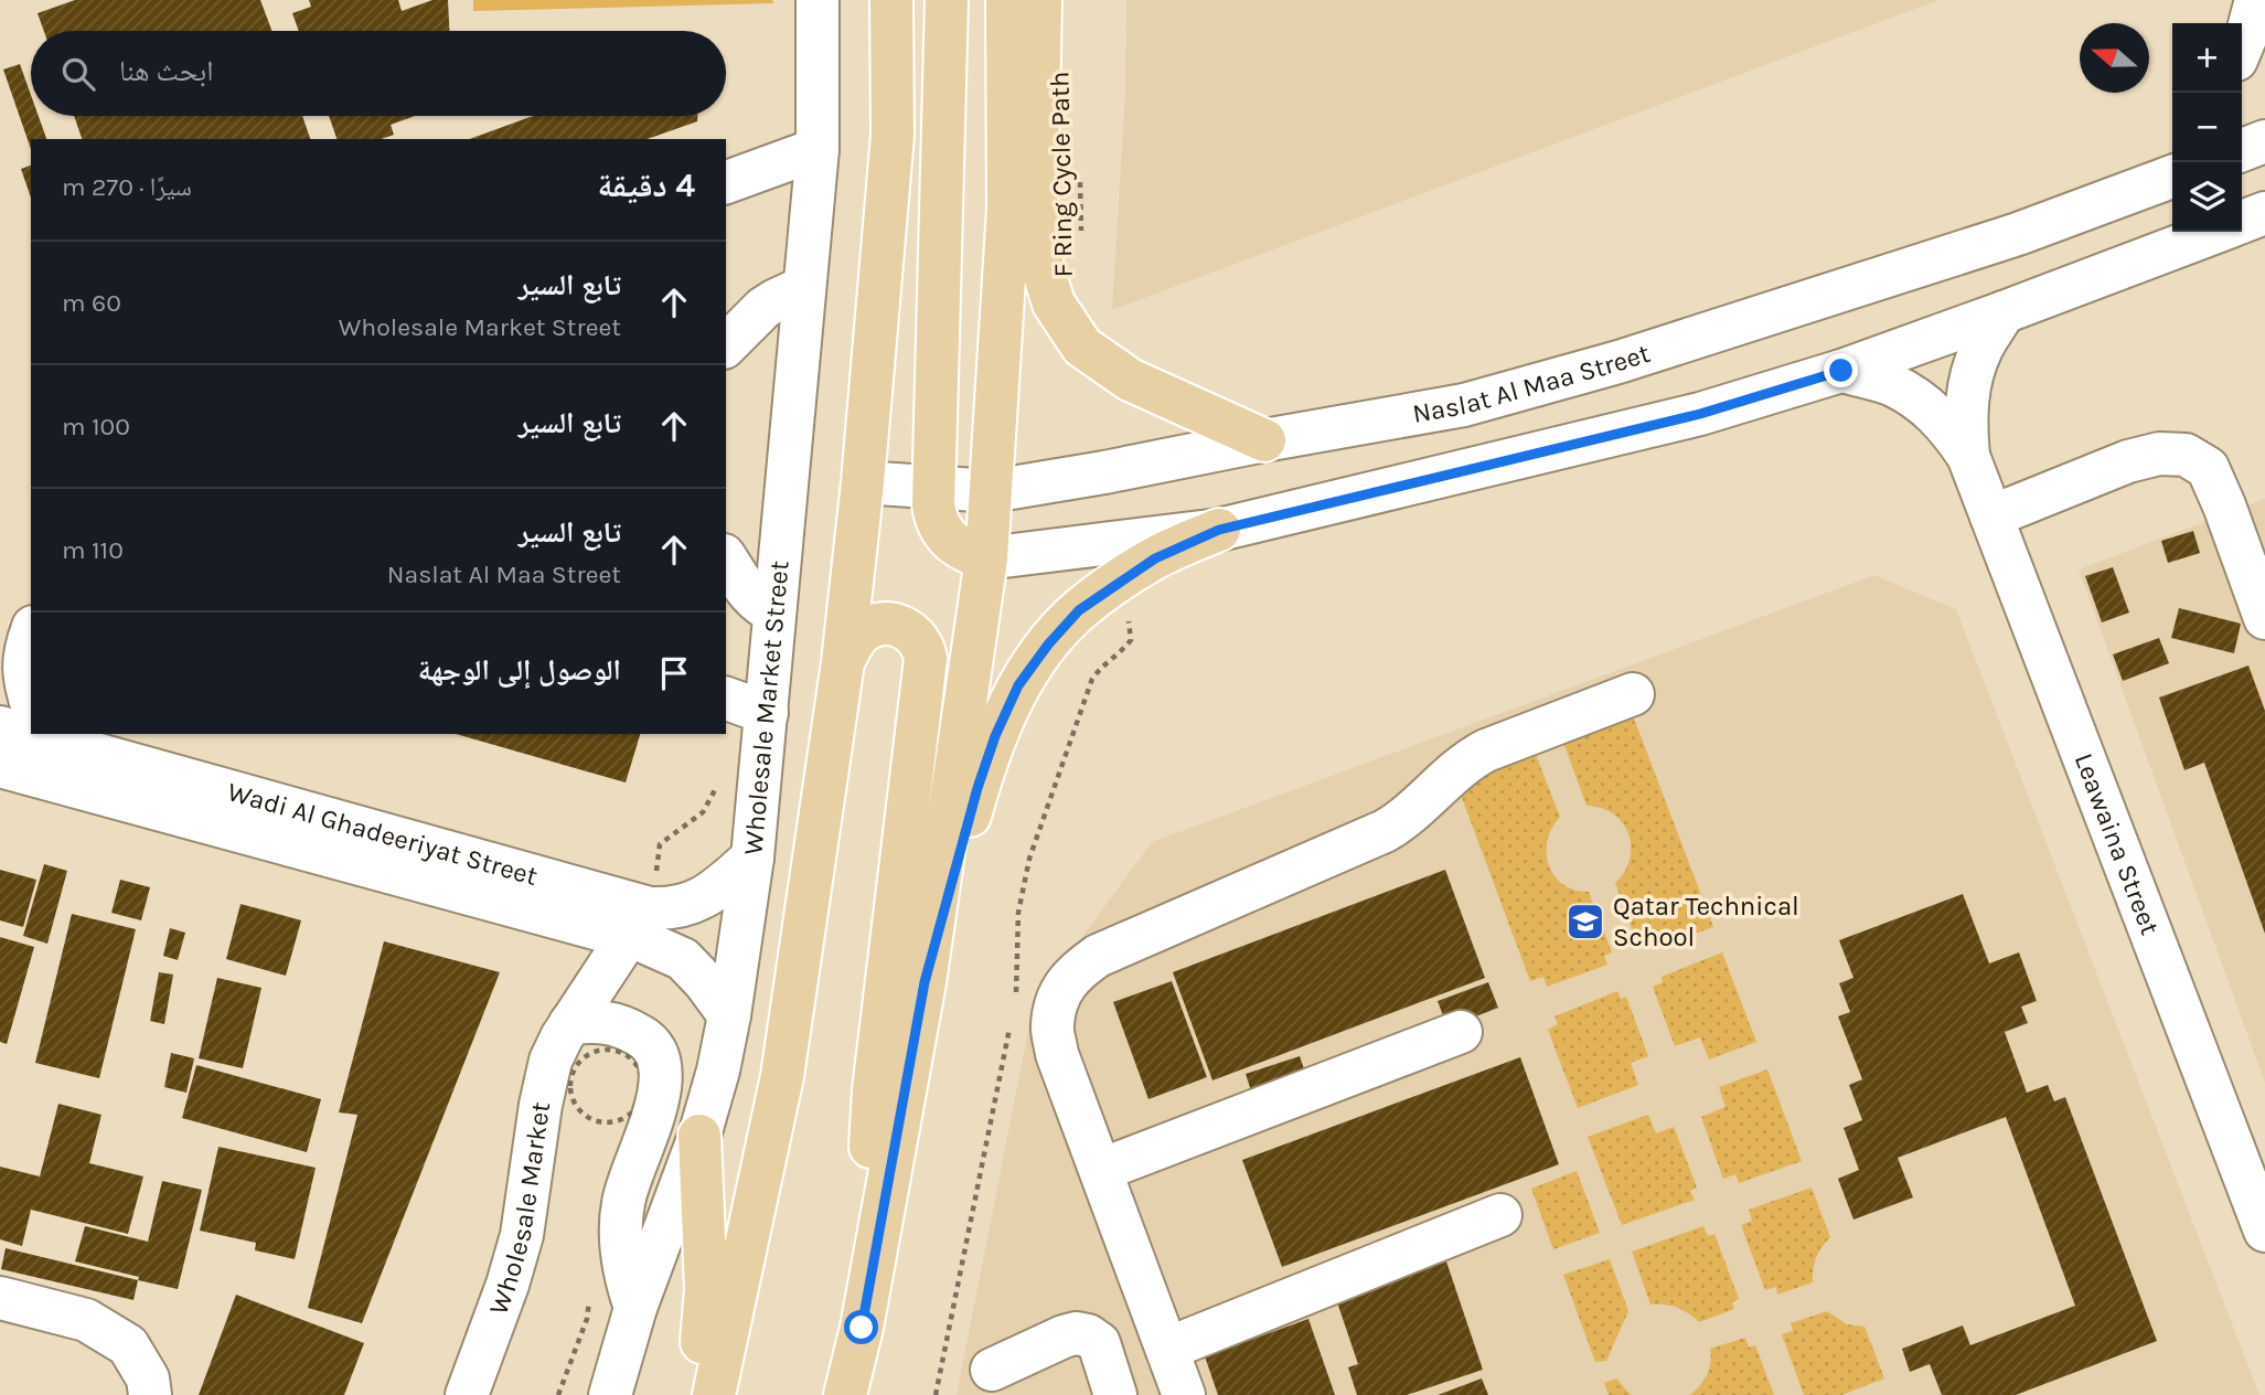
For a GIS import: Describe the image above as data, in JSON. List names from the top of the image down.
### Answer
{
  "streets": {
    "street": [
      "Naslat Al Maa Street",
      "Wholesale Market Street",
      "Wadi Al Ghadeeriyat Street",
      "Leawaina Street",
      "Wholesale Market"
    ],
    "path": ["F Ring Cycle Path"]
  },
  "crossings": [
    ["Wholesale Market Street", "Wadi Al Ghadeeriyat Street"],
    ["Wadi Al Ghadeeriyat Street", "Wholesale Market"]
  ],
  "places": {
    "school or university": ["Qatar Technical School"]
  },
  "north": "left",
  "page": {
    "map_buttons": ["+", "−"],
    "search": "ابحث هنا",
    "heading": ["4 دقيقة", "سيرًا · 270 m"],
    "list": [
      ["تابع السير", "Wholesale Market Street", "60 m"],
      ["تابع السير", "100 m"],
      ["تابع السير", "Naslat Al Maa Street", "110 m"],
      "الوصول إلى الوجهة"
    ]
  }
}
